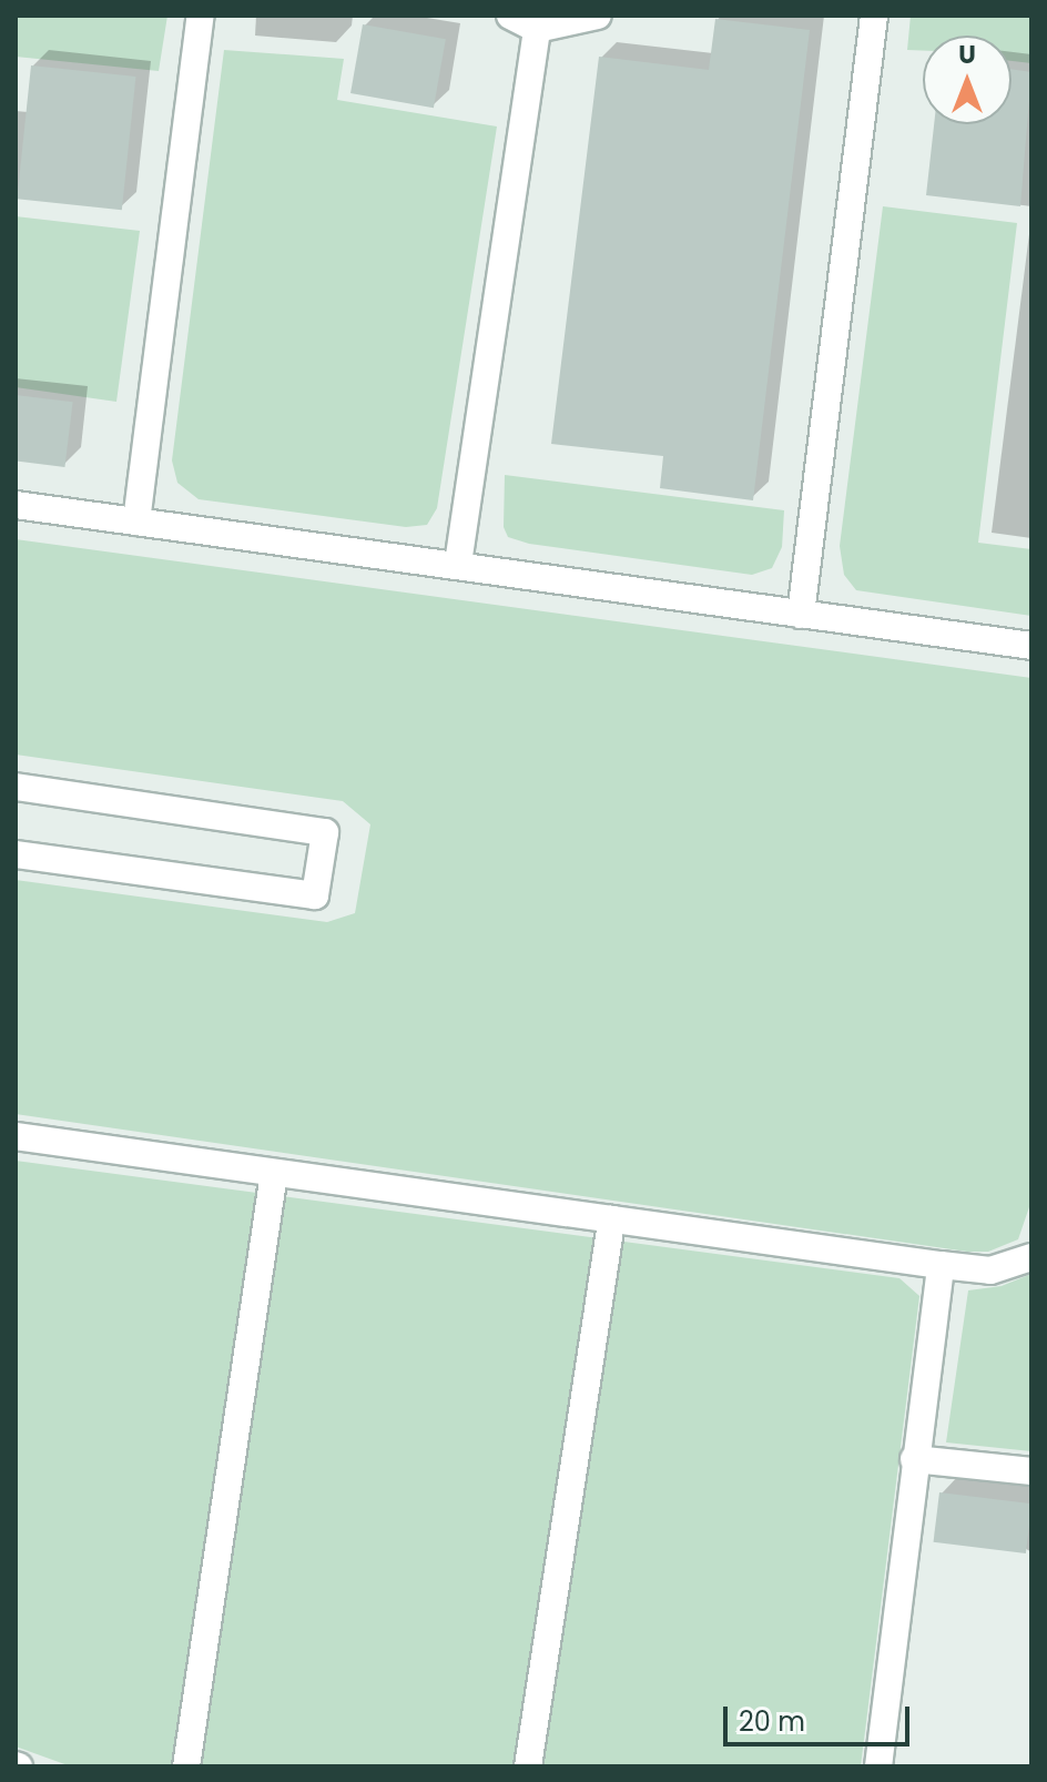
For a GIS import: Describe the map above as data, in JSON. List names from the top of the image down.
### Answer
{
  "scale_bar": "20 m",
  "north": "top"
}
